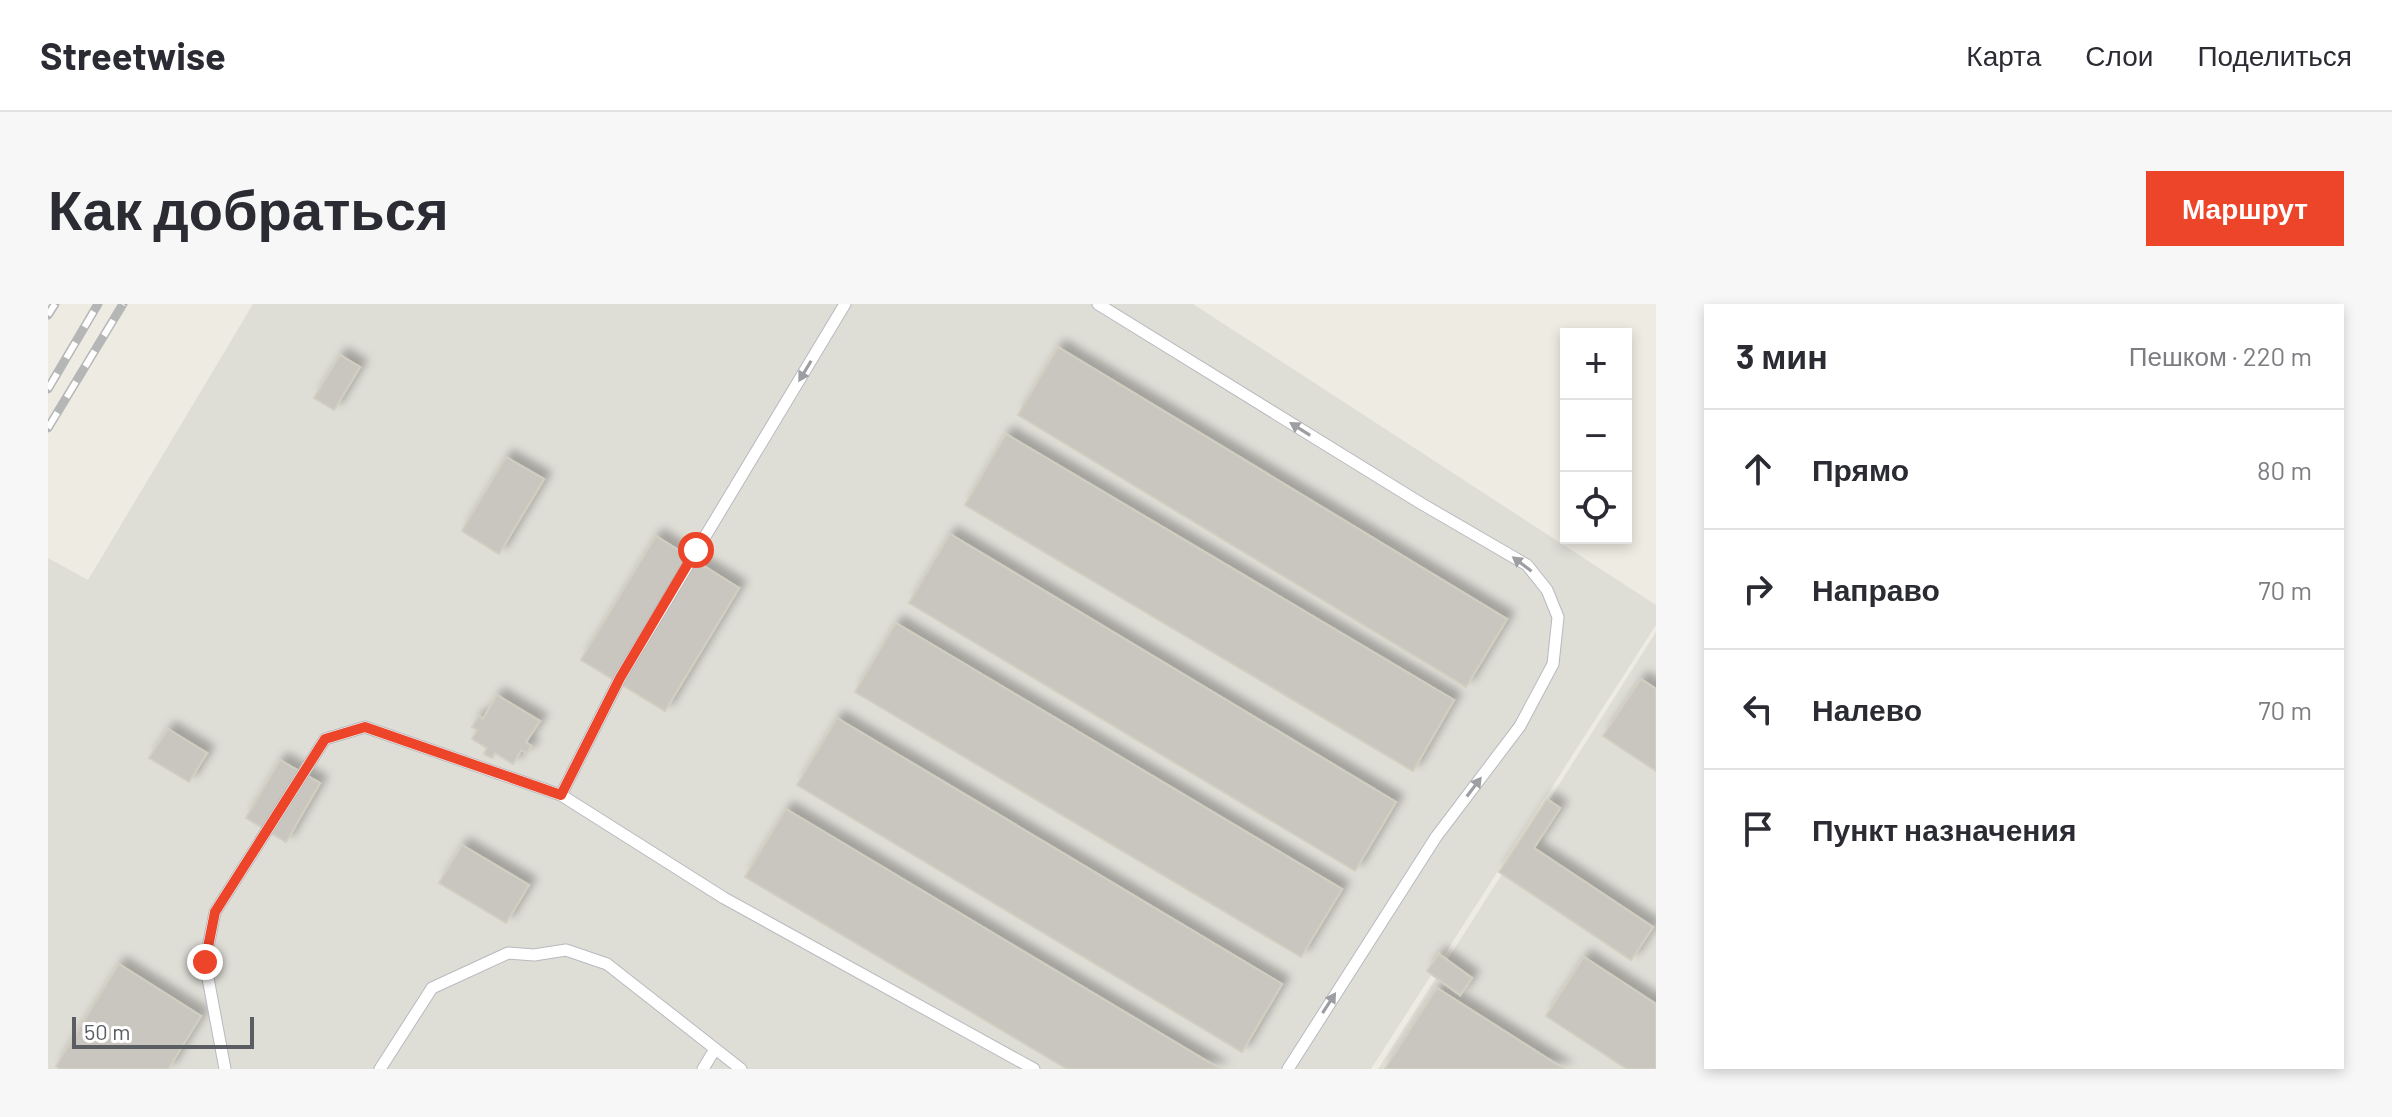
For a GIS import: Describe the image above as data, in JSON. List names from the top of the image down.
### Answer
{
  "scale_bar": "50 m",
  "page": {
    "header": "Streetwise",
    "nav": ["Карта", "Слои", "Поделиться"],
    "buttons": "Маршрут",
    "title": "Как добраться",
    "heading": ["3 мин", "Пешком · 220 m"],
    "map_buttons": ["+", "−"],
    "list": [
      ["Прямо", "80 m"],
      ["Направо", "70 m"],
      ["Налево", "70 m"],
      "Пункт назначения"
    ],
    "scale": "50 m"
  }
}
